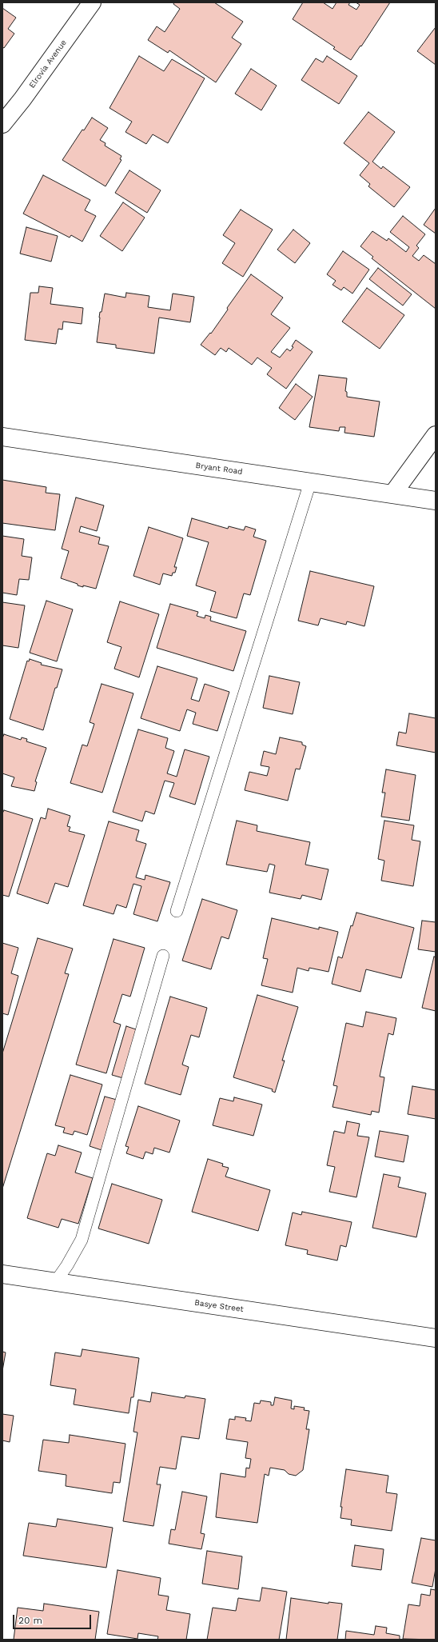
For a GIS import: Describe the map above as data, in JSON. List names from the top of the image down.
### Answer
{
  "streets": {
    "street": ["Elrovia Avenue", "Bryant Road", "Basye Street"]
  },
  "scale_bar": "20 m"
}
